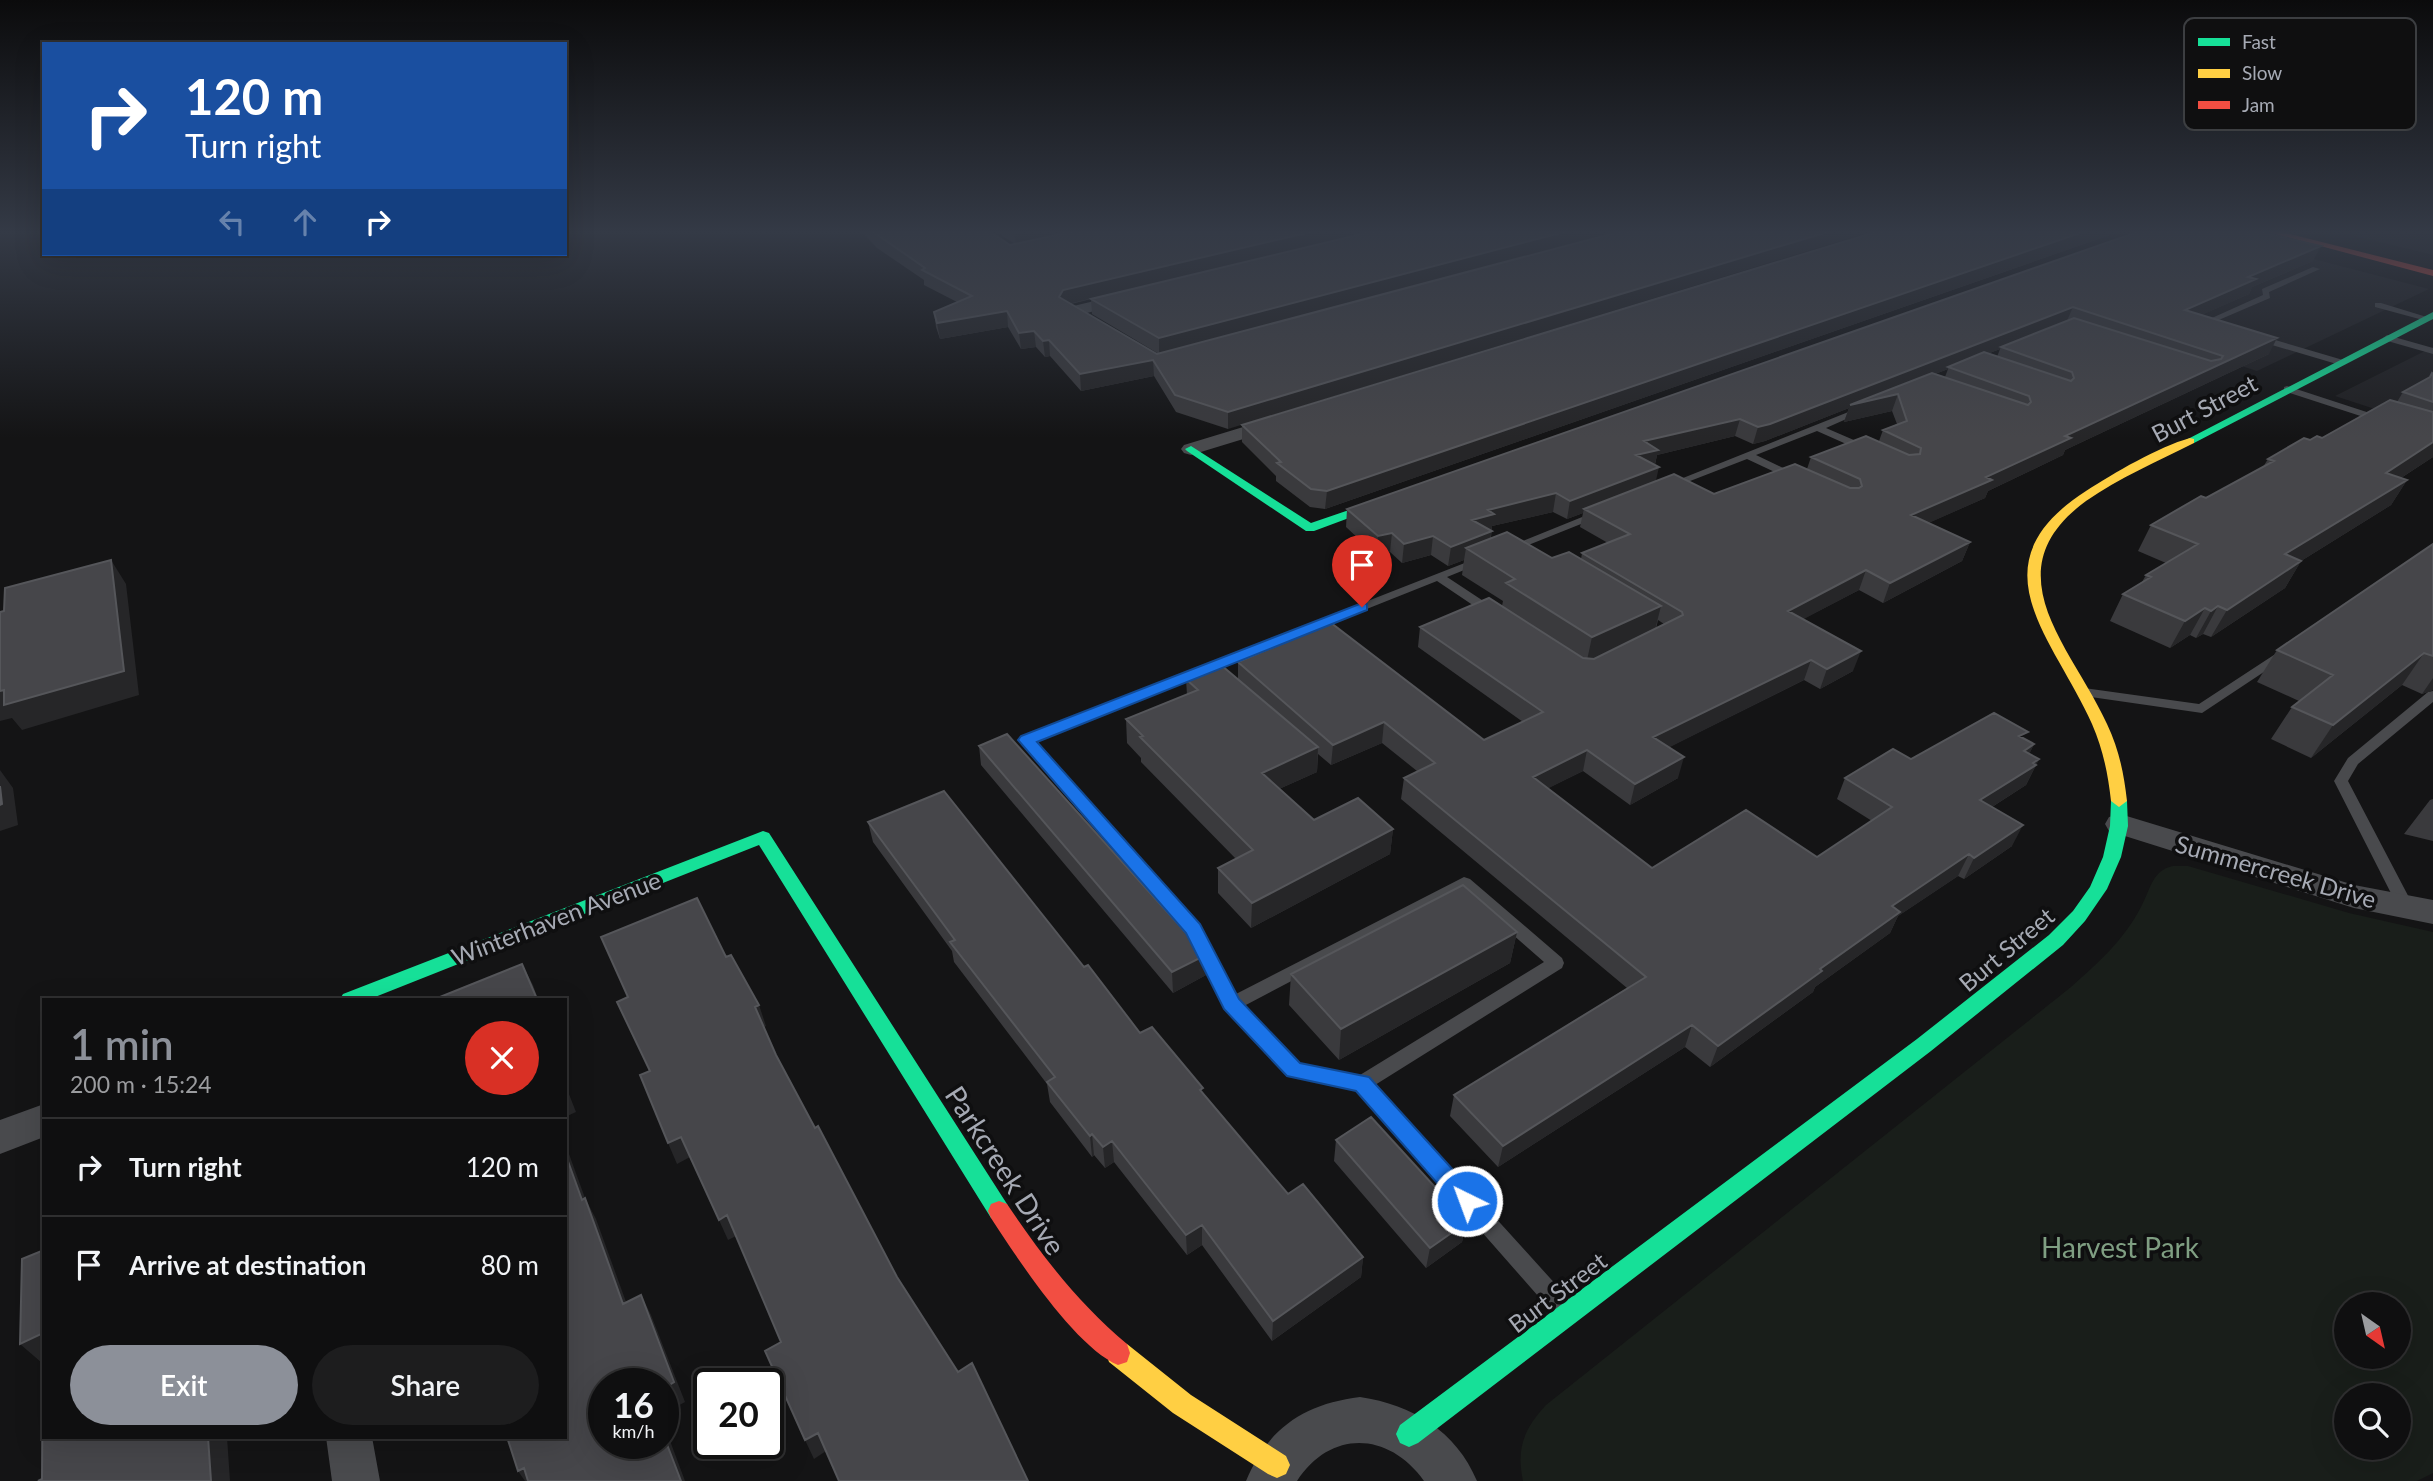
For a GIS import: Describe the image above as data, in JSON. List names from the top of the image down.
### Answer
{
  "streets": {
    "street": [
      "Burt Street",
      "Summercreek Drive",
      "Winterhaven Avenue",
      "Parkcreek Drive"
    ]
  },
  "crossings": [
    ["Burt Street", "Summercreek Drive"],
    ["Winterhaven Avenue", "Parkcreek Drive"]
  ],
  "parks": ["Harvest Park"],
  "legend": ["Fast", "Slow", "Jam"],
  "north": "bottom right",
  "page": {
    "turn": ["120 m", "Turn right"],
    "heading": ["1 min", "200 m · 15:24"],
    "list": [
      {
        "name": "Turn right",
        "value": "120 m"
      },
      {
        "name": "Arrive at destination",
        "value": "80 m"
      }
    ],
    "buttons": ["Exit", "Share"],
    "speed": "16 km/h",
    "limit": "20"
  }
}
